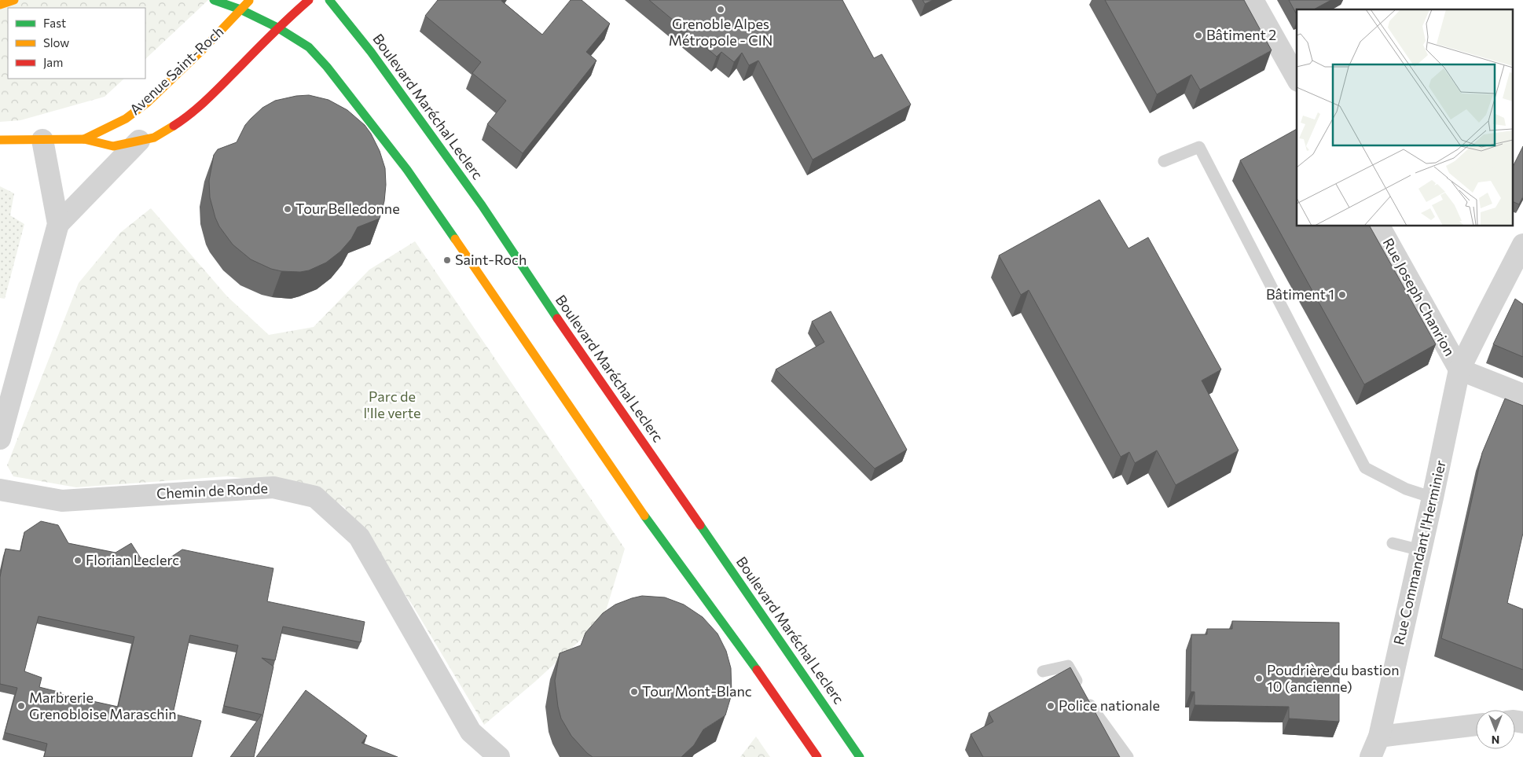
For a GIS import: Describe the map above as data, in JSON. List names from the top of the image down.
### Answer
{
  "streets": {
    "main road": ["Avenue Saint-Roch", "Boulevard Maréchal Leclerc"],
    "street": ["Rue Joseph Chanrion", "Chemin de Ronde", "Rue Commandant l'Herminier"]
  },
  "crossings": [
    ["Rue Joseph Chanrion", "Rue Commandant l'Herminier"]
  ],
  "parks": ["Parc de l'Ile verte"],
  "places": [
    "Grenoble Alpes Métropole - CIN",
    "Bâtiment 2",
    "Tour Belledonne",
    "Saint-Roch",
    "Bâtiment 1",
    "Florian Leclerc",
    "Poudrière du bastion 10 (ancienne)",
    "Tour Mont-Blanc",
    "Marbrerie Grenobloise Maraschin",
    "Police nationale"
  ],
  "legend": ["Fast", "Slow", "Jam"],
  "north": "bottom"
}
